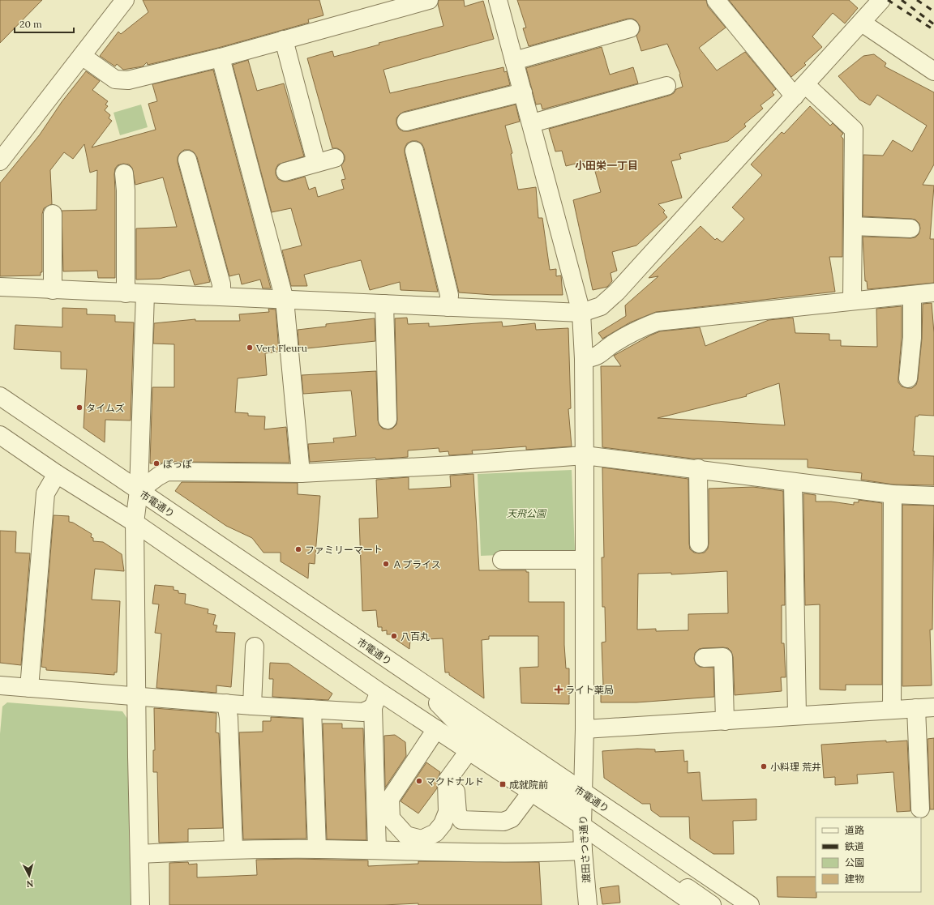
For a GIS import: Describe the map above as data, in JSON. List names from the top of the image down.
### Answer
{
  "streets": {
    "street": ["市電通り", "渡田さつき通り"]
  },
  "crossings": [
    ["市電通り", "渡田さつき通り"]
  ],
  "districts": ["小田栄一丁目"],
  "parks": ["天飛公園"],
  "places": {
    "other": [
      "Vert Fleuru",
      "タイムズ",
      "ぽっぽ",
      "ファミリーマート",
      "Ａプライス",
      "八百丸",
      "小料理 荒井",
      "マクドナルド"
    ],
    "health": ["ライト薬局"],
    "transit": ["成就院前"]
  },
  "legend": [
    "道路",
    "鉄道",
    "公園",
    "建物"
  ],
  "scale_bar": "20 m",
  "north": "bottom"
}
